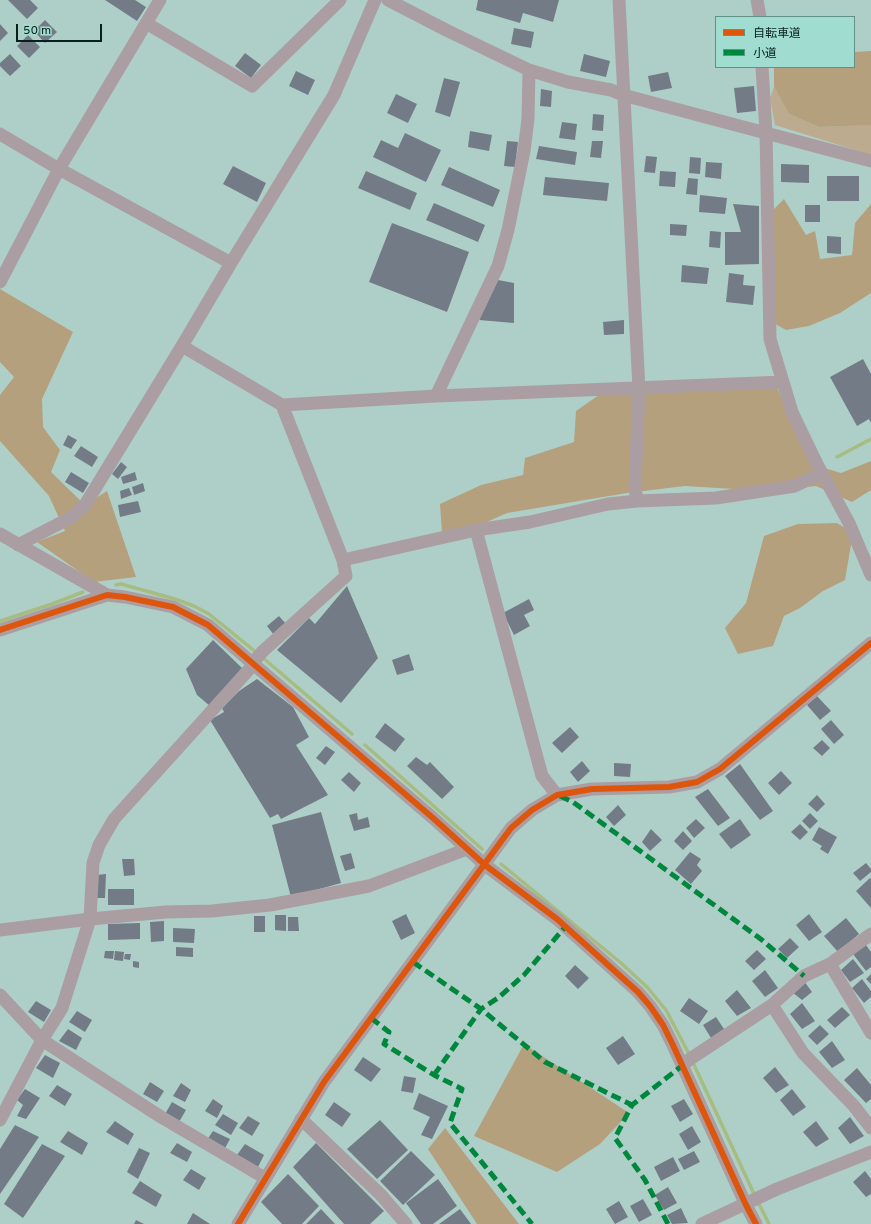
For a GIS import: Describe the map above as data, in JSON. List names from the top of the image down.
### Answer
{
  "legend": ["自転車道", "小道"],
  "scale_bar": "50 m"
}
